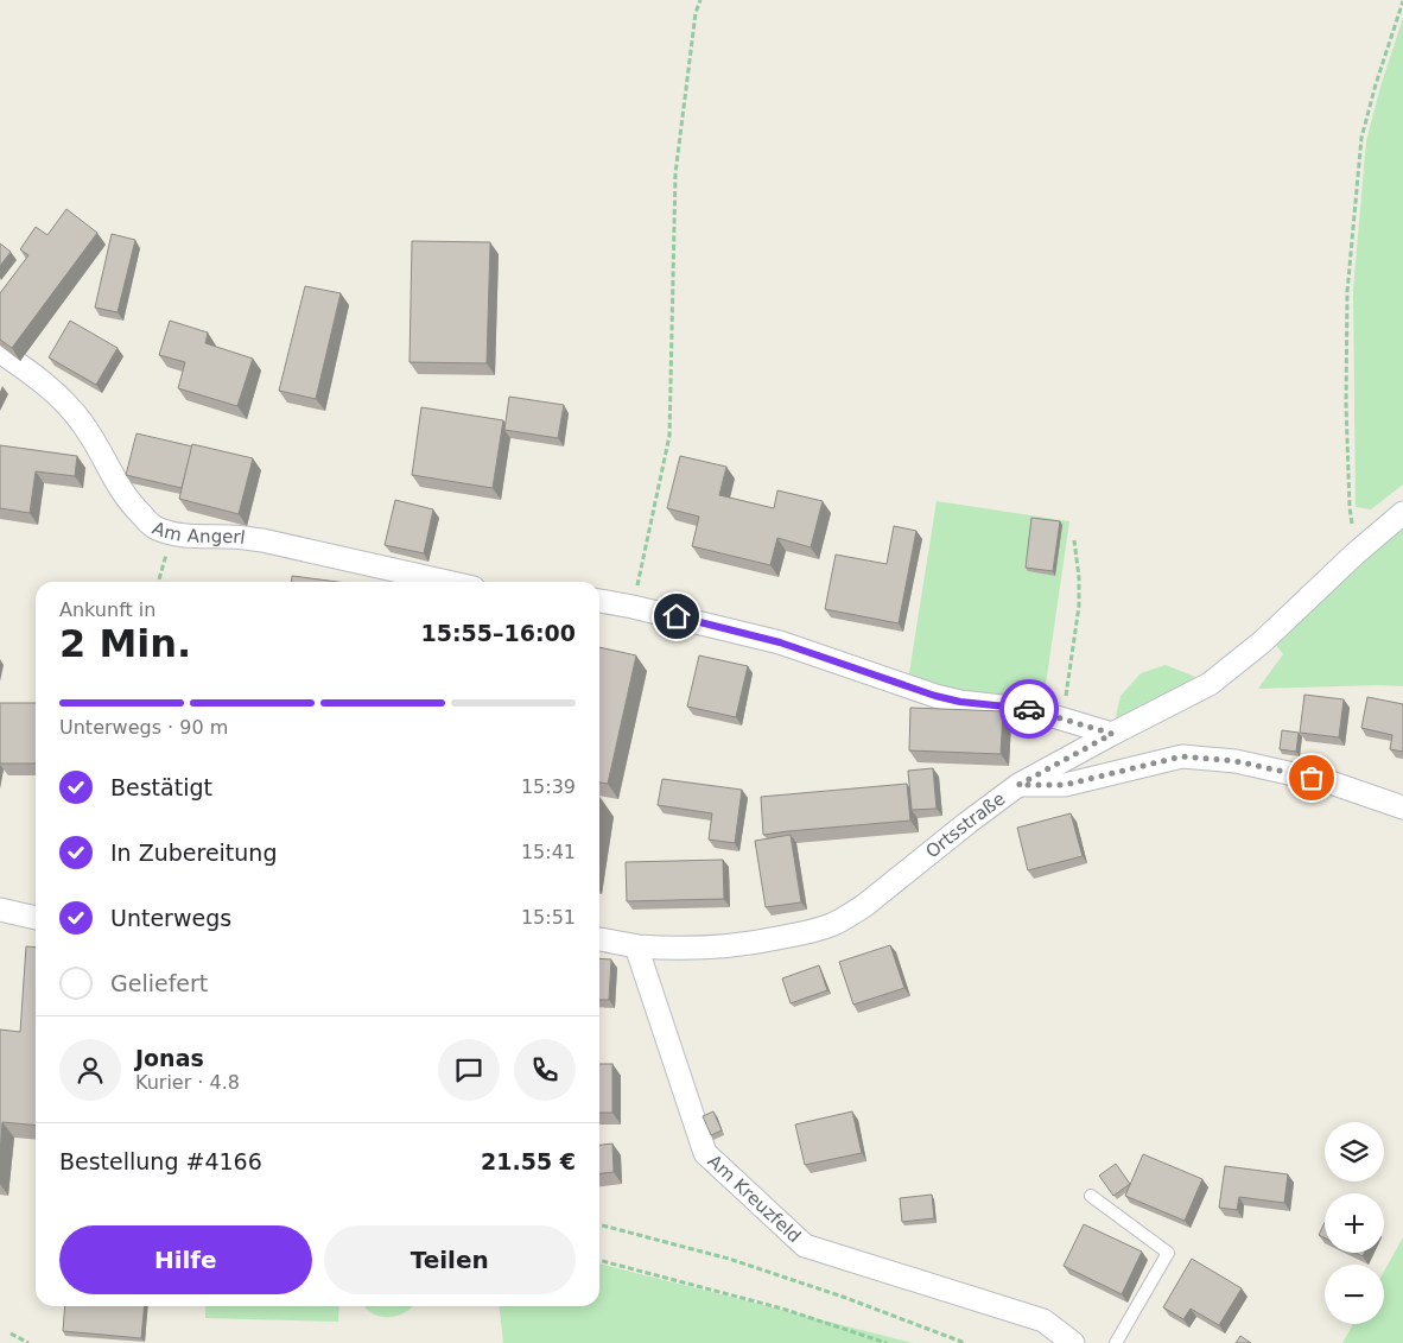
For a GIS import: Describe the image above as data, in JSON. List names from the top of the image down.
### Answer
{
  "streets": {
    "street": ["Am Angerl", "Ortsstraße", "Am Kreuzfeld"]
  },
  "crossings": [
    ["Ortsstraße", "Am Kreuzfeld"]
  ],
  "page": {
    "heading": ["2 Min.", "Ankunft in", "15:55–16:00"],
    "panel": [
      "Jonas",
      "Kurier · 4.8",
      "Bestellung #4166",
      "21.55 €"
    ],
    "bar": "Unterwegs · 90 m",
    "list": [
      ["Bestätigt", "15:39"],
      ["In Zubereitung", "15:41"],
      ["Unterwegs", "15:51"],
      "Geliefert"
    ],
    "map_buttons": ["+", "−"],
    "buttons": ["Hilfe", "Teilen"]
  }
}
